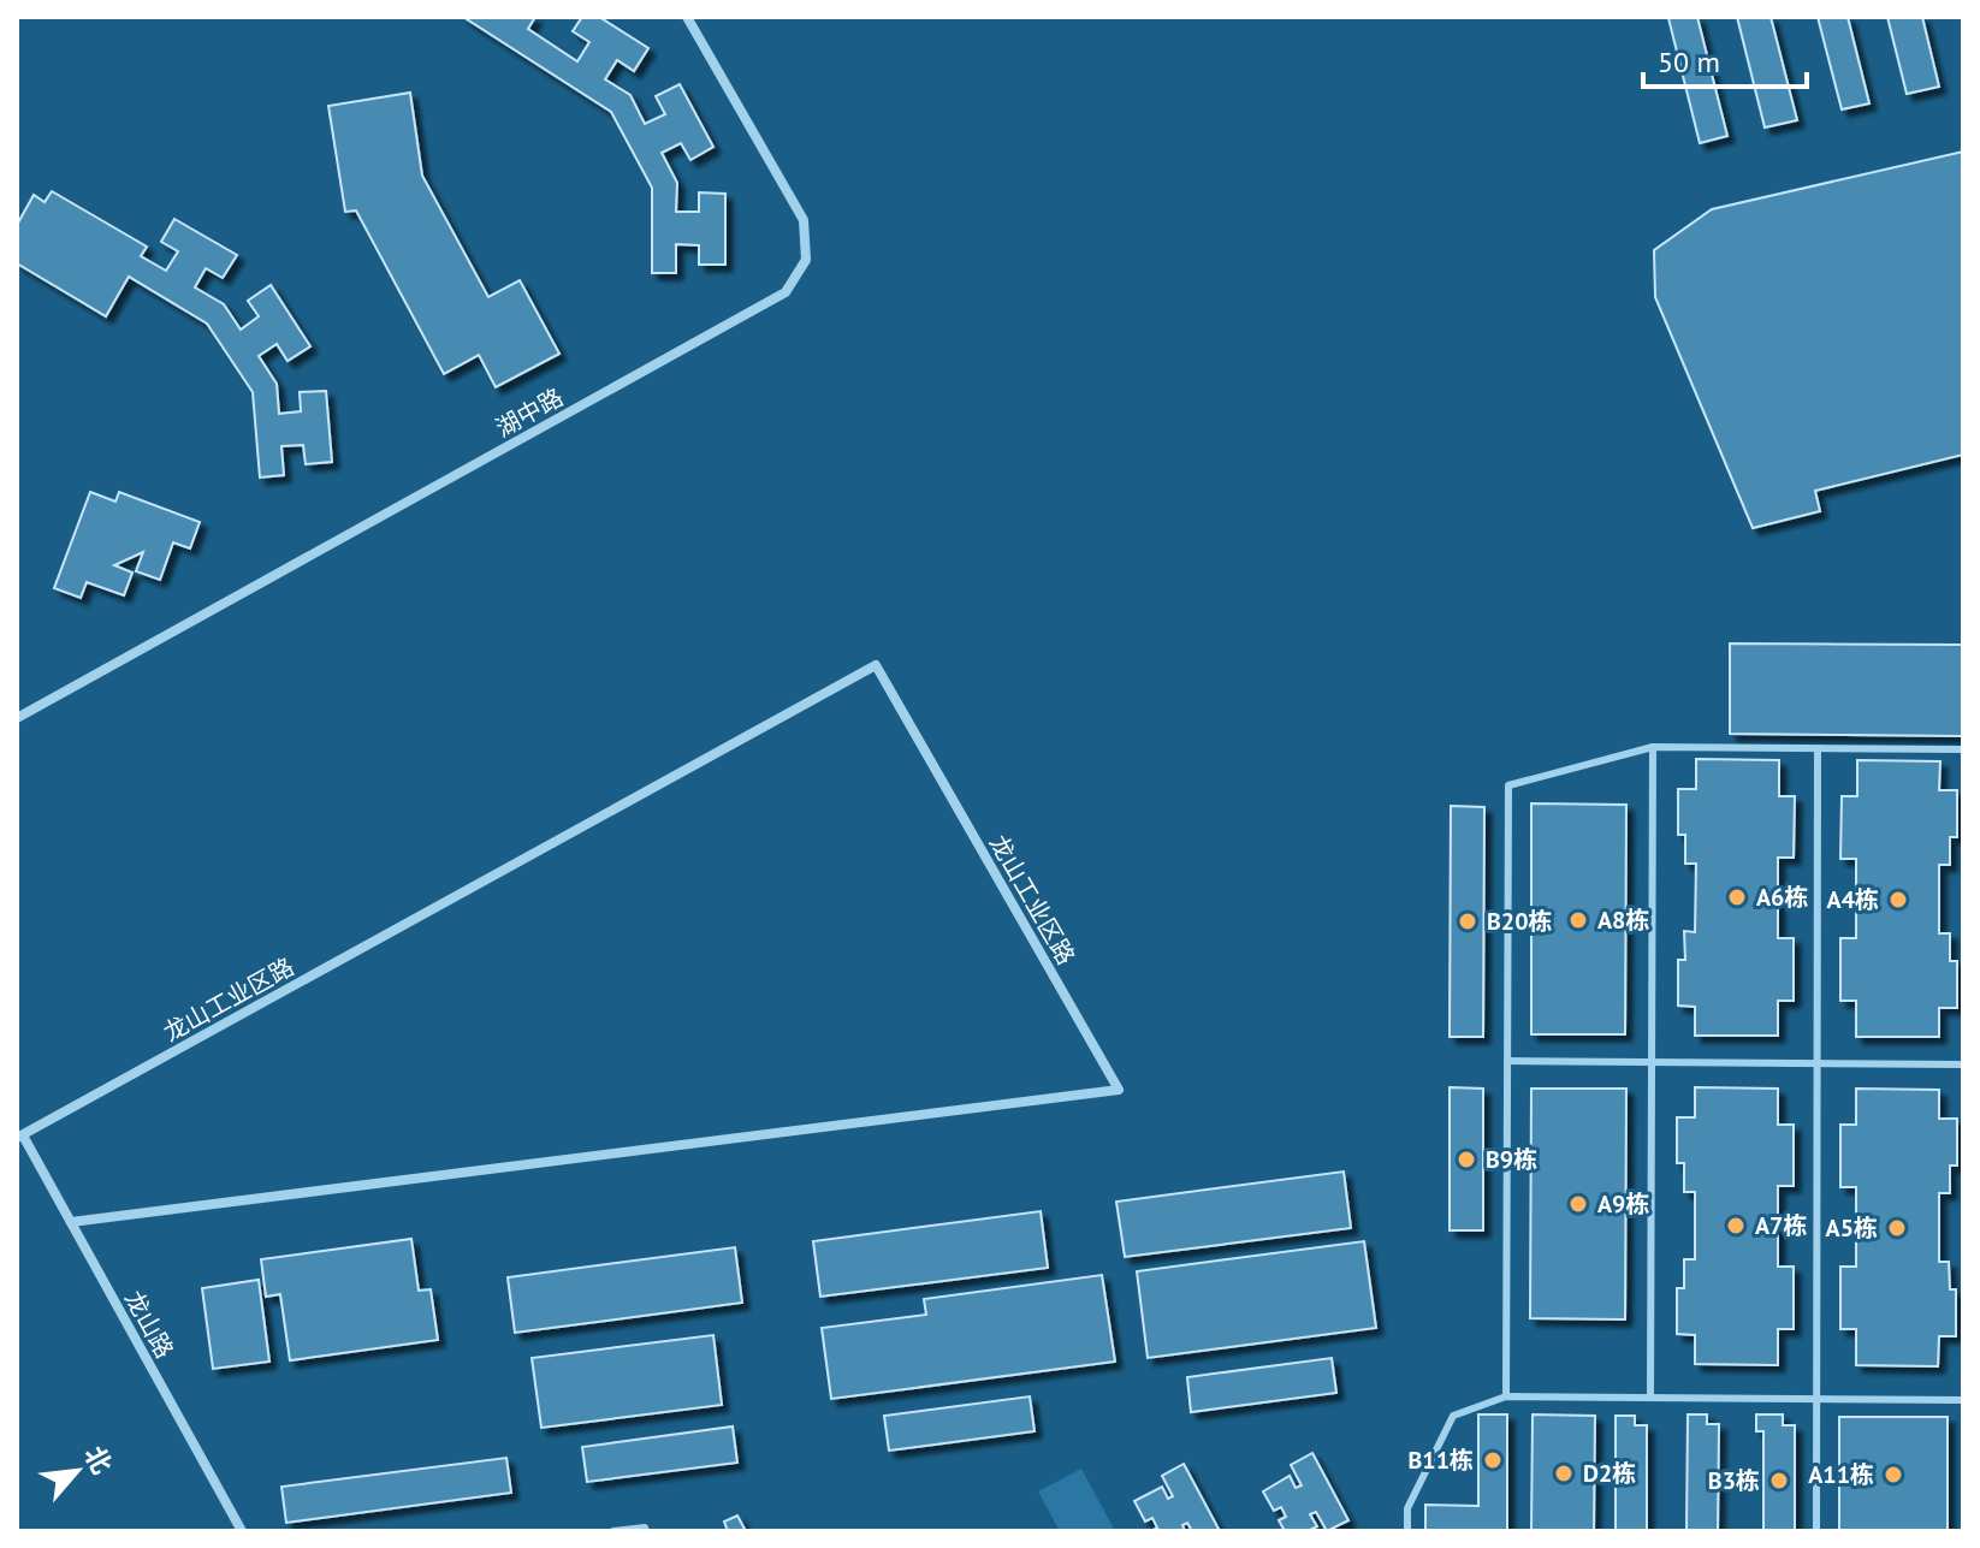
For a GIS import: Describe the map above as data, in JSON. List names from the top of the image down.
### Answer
{
  "streets": {
    "street": ["湖中路", "龙山工业区路", "龙山路"]
  },
  "crossings": [
    ["龙山工业区路", "龙山路"]
  ],
  "places": [
    "A6栋",
    "A4栋",
    "A8栋",
    "B20栋",
    "B9栋",
    "A9栋",
    "A7栋",
    "A5栋",
    "B11栋",
    "D2栋",
    "A11栋",
    "B3栋"
  ],
  "scale_bar": "50 m",
  "north": "top right"
}
